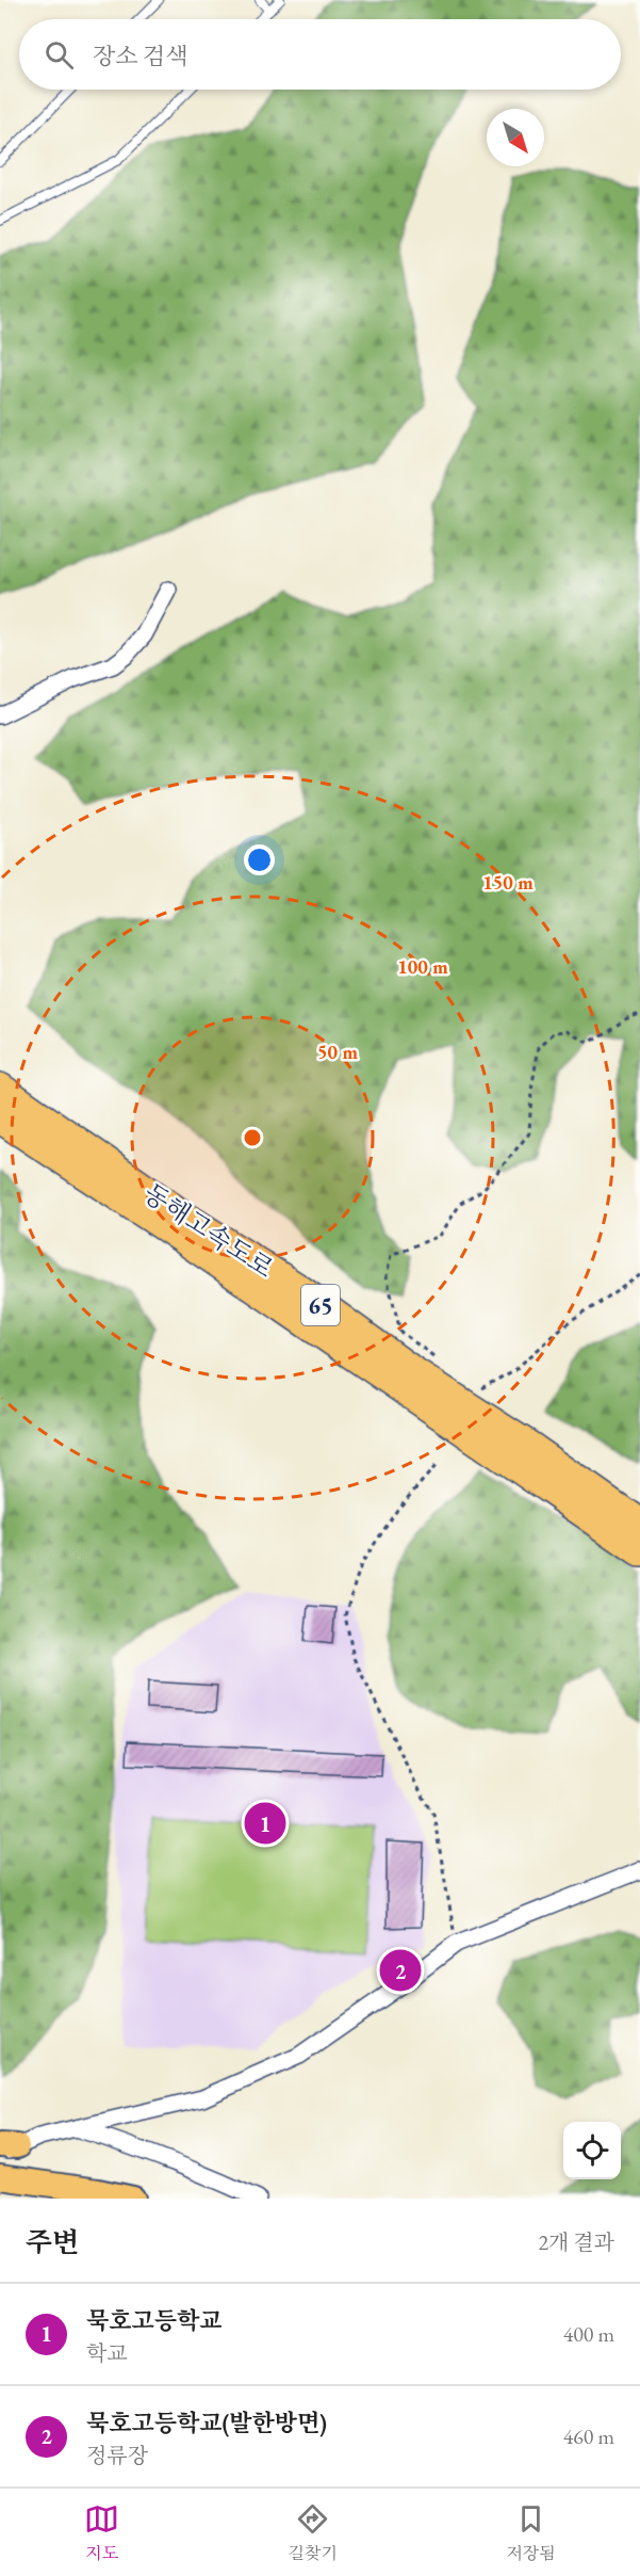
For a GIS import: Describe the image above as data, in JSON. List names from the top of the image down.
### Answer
{
  "streets": {
    "highway": ["동해고속도로", "65"]
  },
  "north": "bottom right",
  "page": {
    "search": "장소 검색",
    "pins": ["1", "2"],
    "heading": ["주변", "2개 결과"],
    "list": [
      {
        "mark": "1",
        "name": "묵호고등학교",
        "note": "학교",
        "value": "400 m"
      },
      {
        "mark": "2",
        "name": "묵호고등학교(발한방면)",
        "note": "정류장",
        "value": "460 m"
      }
    ],
    "nav": ["지도", "길찾기", "저장됨"]
  },
  "rings": ["150 m", "100 m", "50 m"]
}
